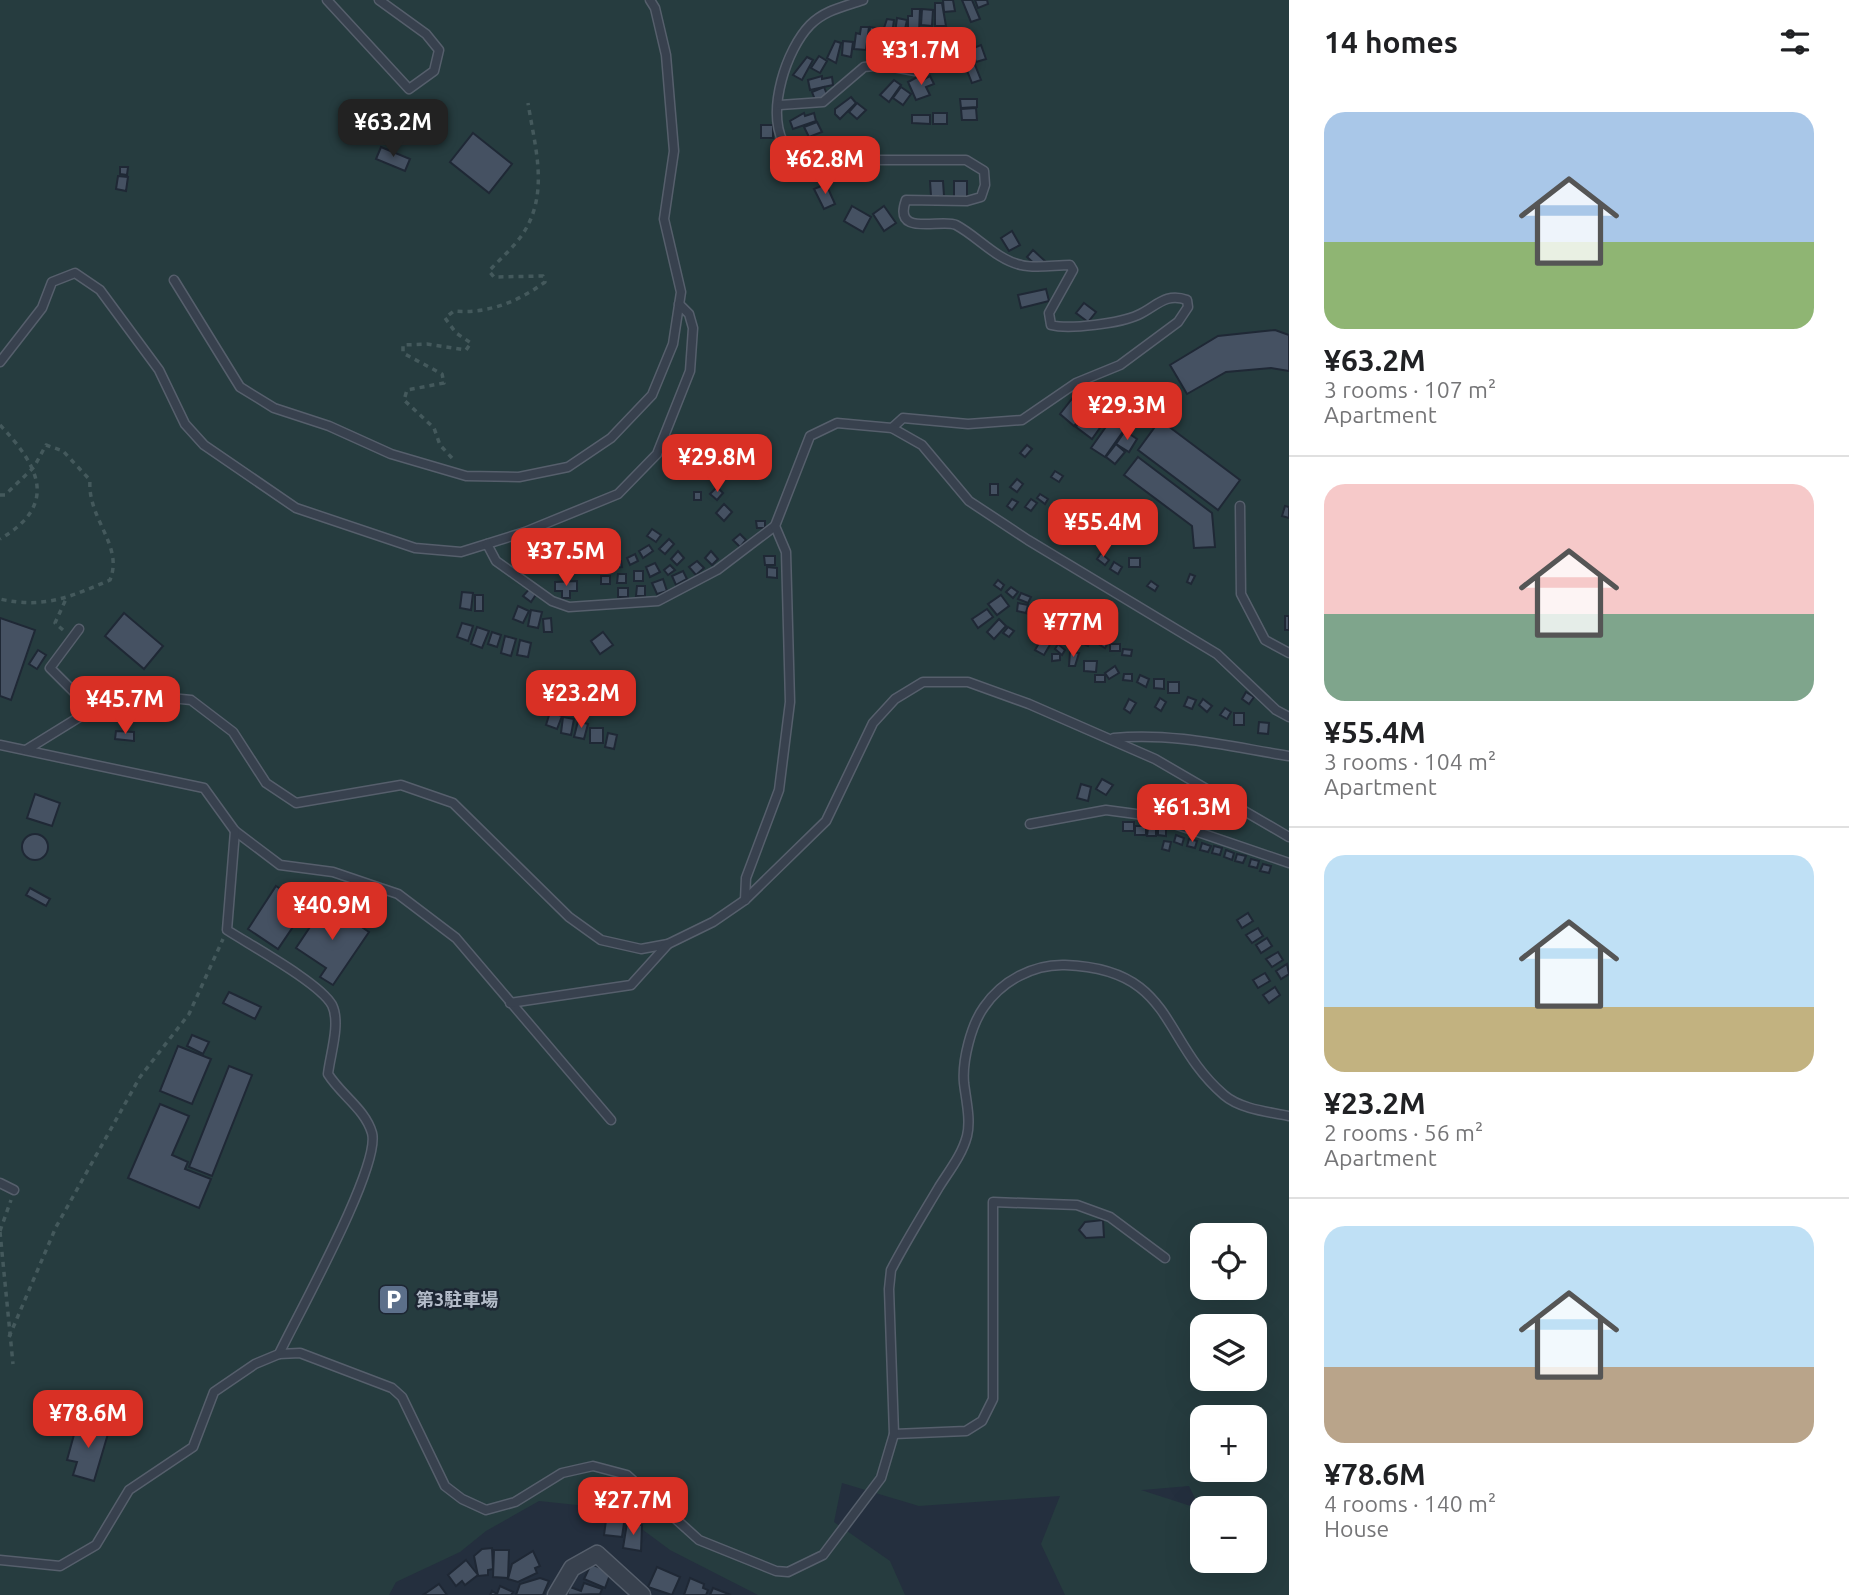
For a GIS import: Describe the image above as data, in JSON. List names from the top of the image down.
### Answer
{
  "places": {
    "parking": ["第3駐車場"]
  },
  "page": {
    "heading": "14 homes",
    "price": [
      "¥31.7M",
      "¥63.2M",
      "¥62.8M",
      "¥29.3M",
      "¥29.8M",
      "¥55.4M",
      "¥37.5M",
      "¥77M",
      "¥23.2M",
      "¥45.7M",
      "¥61.3M",
      "¥40.9M",
      "¥78.6M",
      "¥27.7M"
    ],
    "list": [
      {
        "name": "¥63.2M",
        "note": "3 rooms · 107 m² · Apartment"
      },
      {
        "name": "¥55.4M",
        "note": "3 rooms · 104 m² · Apartment"
      },
      {
        "name": "¥23.2M",
        "note": "2 rooms · 56 m² · Apartment"
      },
      {
        "name": "¥78.6M",
        "note": "4 rooms · 140 m² · House"
      }
    ],
    "map_buttons": ["+", "−"]
  }
}
